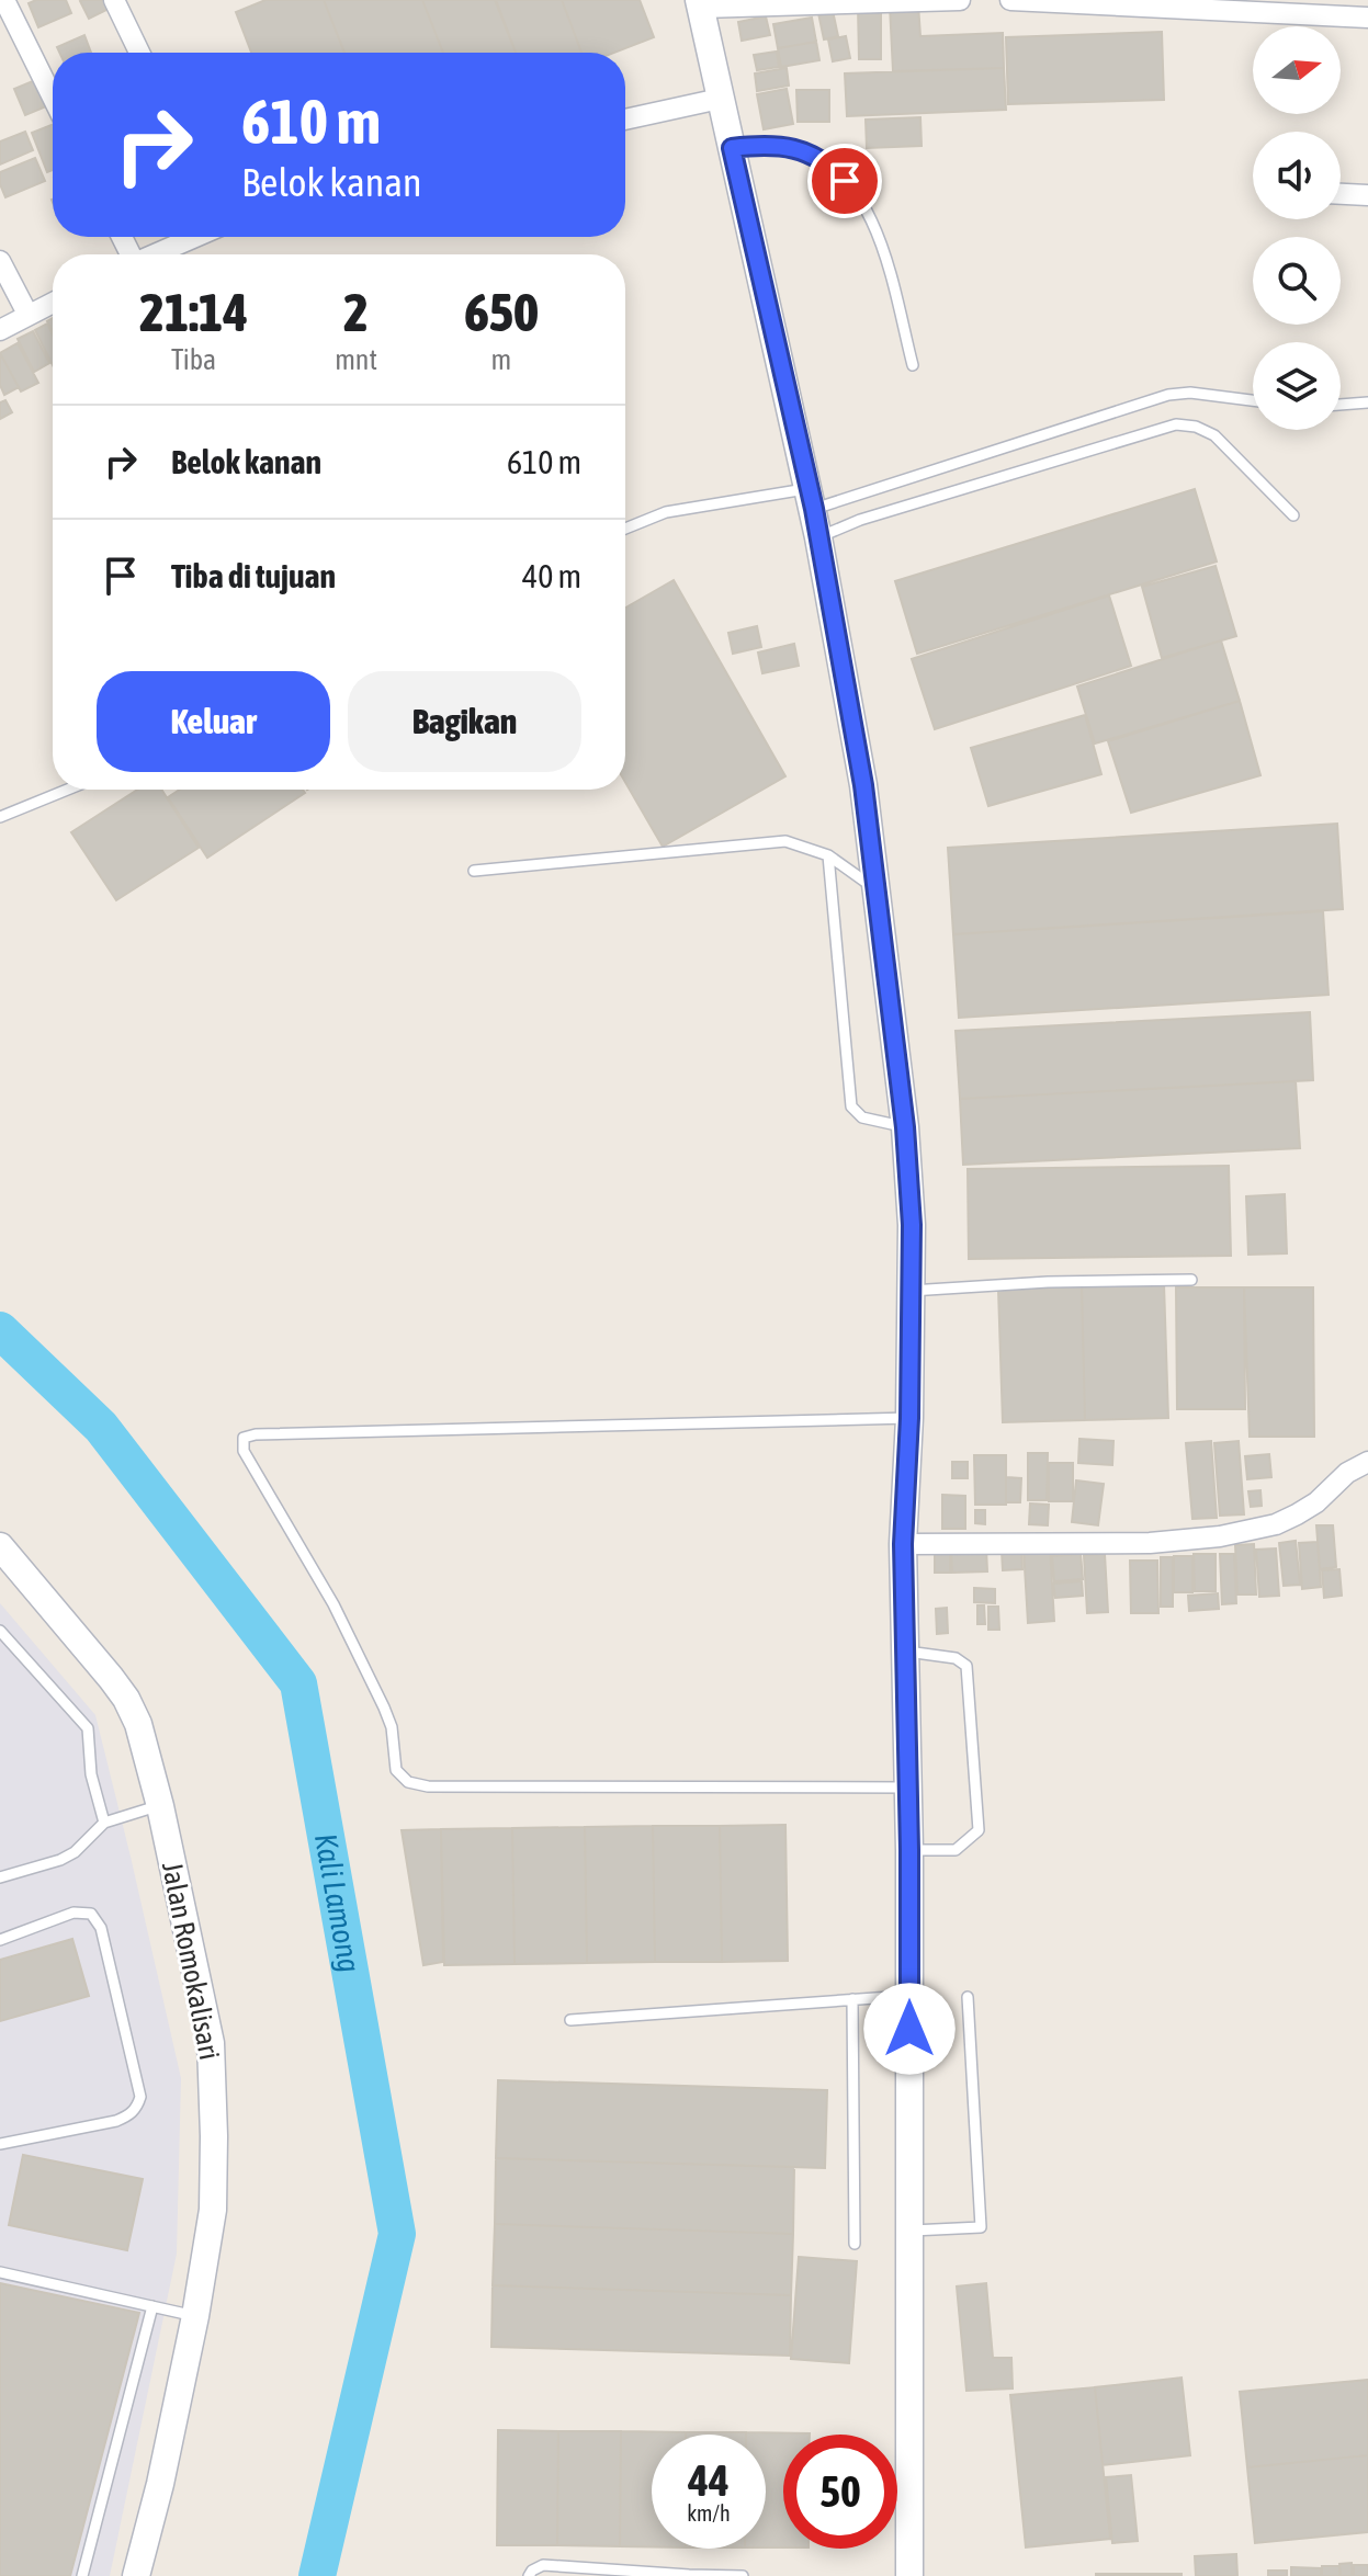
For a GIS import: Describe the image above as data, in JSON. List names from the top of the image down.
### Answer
{
  "streets": {
    "main road": ["Jalan Romokalisari"]
  },
  "water": ["Kali Lamong"],
  "north": "right",
  "page": {
    "turn": ["610 m", "Belok kanan"],
    "eta": [
      "21:14",
      "Tiba",
      "2",
      "mnt",
      "650",
      "m"
    ],
    "list": [
      {
        "name": "Belok kanan",
        "value": "610 m"
      },
      {
        "name": "Tiba di tujuan",
        "value": "40 m"
      }
    ],
    "buttons": ["Keluar", "Bagikan"],
    "speed": "44 km/h",
    "limit": "50"
  }
}
